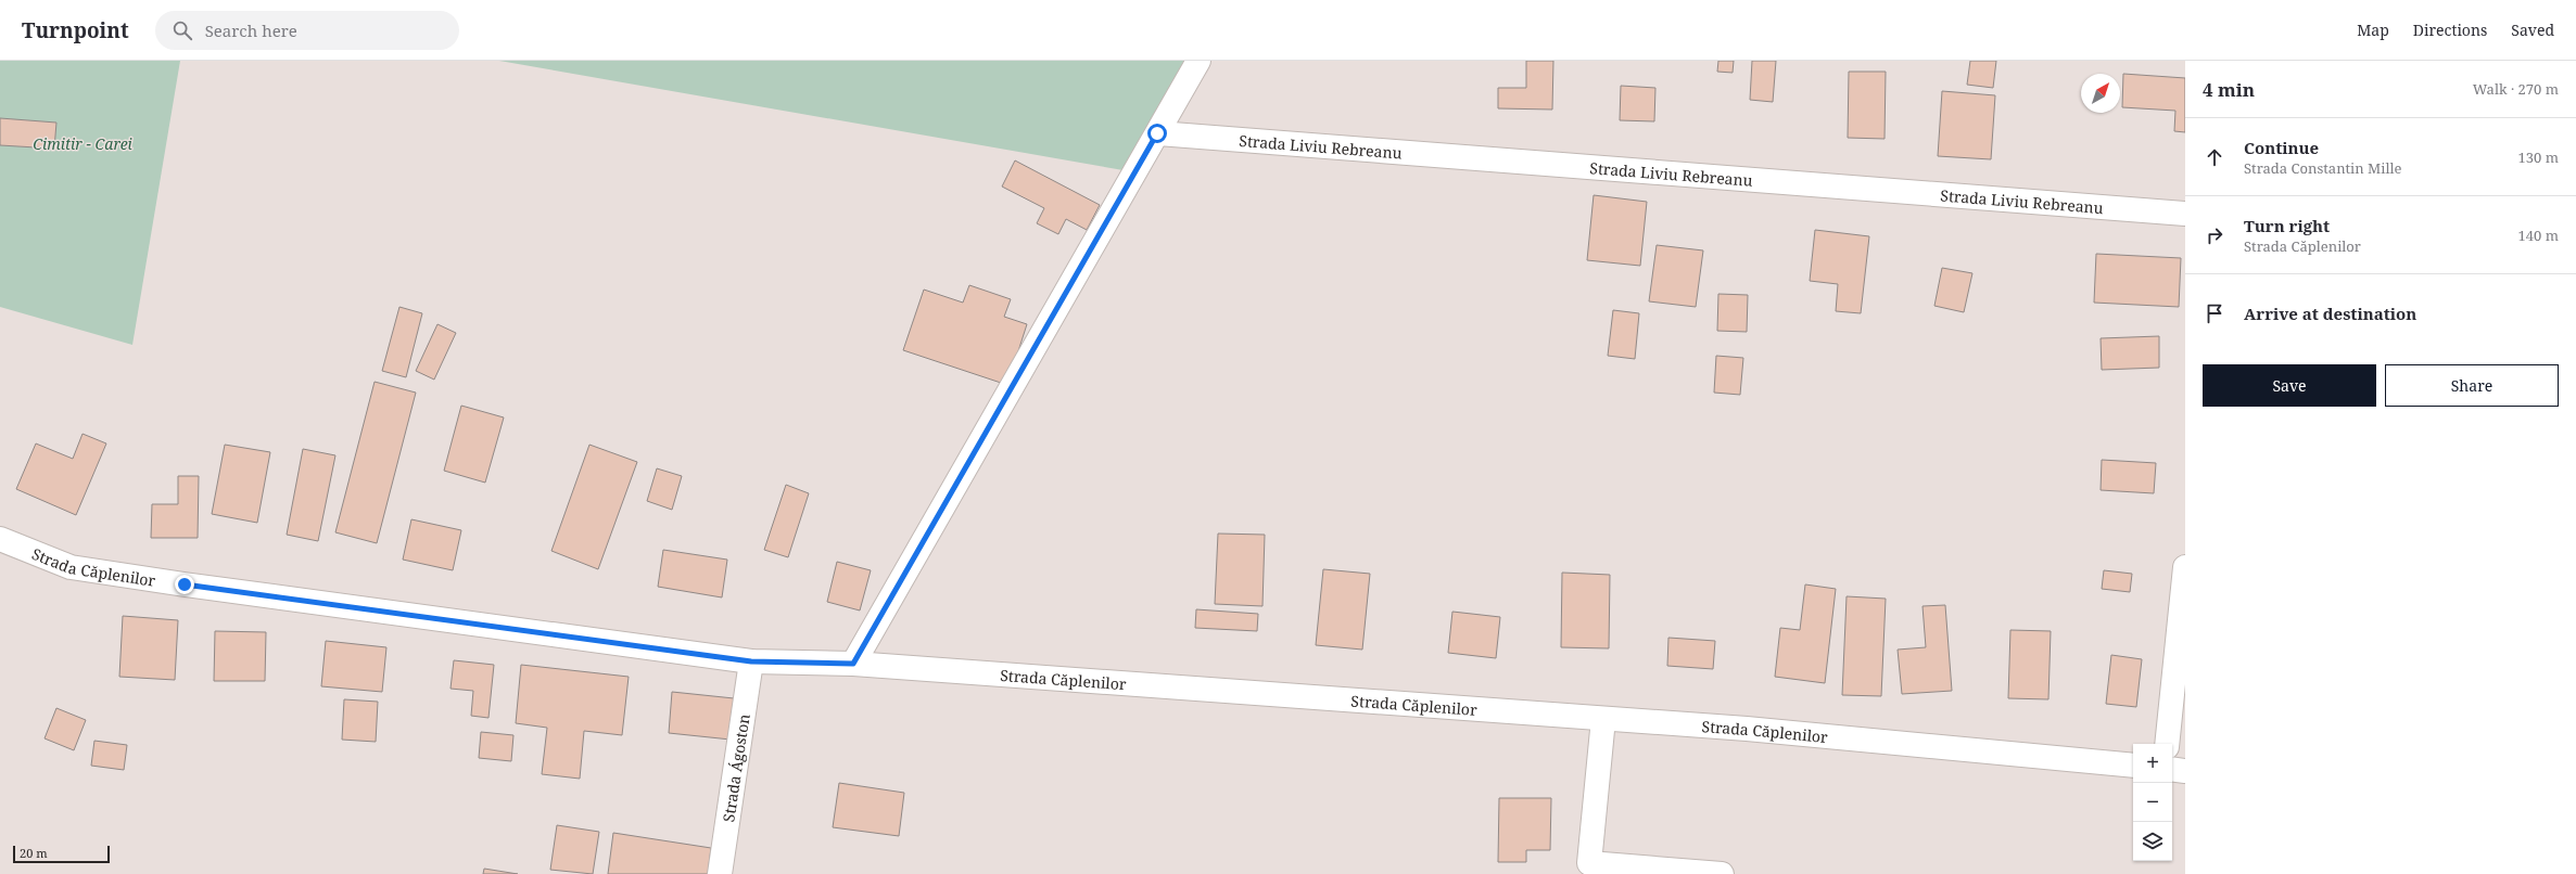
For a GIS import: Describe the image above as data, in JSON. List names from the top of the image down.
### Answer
{
  "streets": {
    "street": ["Strada Liviu Rebreanu", "Strada Căplenilor", "Strada Ágoston"]
  },
  "crossings": [
    ["Strada Căplenilor", "Strada Ágoston"]
  ],
  "parks": ["Cimitir - Carei"],
  "scale_bar": "20 m",
  "north": "top right",
  "page": {
    "header": "Turnpoint",
    "search": "Search here",
    "nav": ["Map", "Directions", "Saved"],
    "heading": ["4 min", "Walk · 270 m"],
    "list": [
      ["Continue", "Strada Constantin Mille", "130 m"],
      ["Turn right", "Strada Căplenilor", "140 m"],
      "Arrive at destination"
    ],
    "buttons": ["Save", "Share"],
    "map_buttons": ["+", "−"],
    "scale": "20 m"
  }
}
